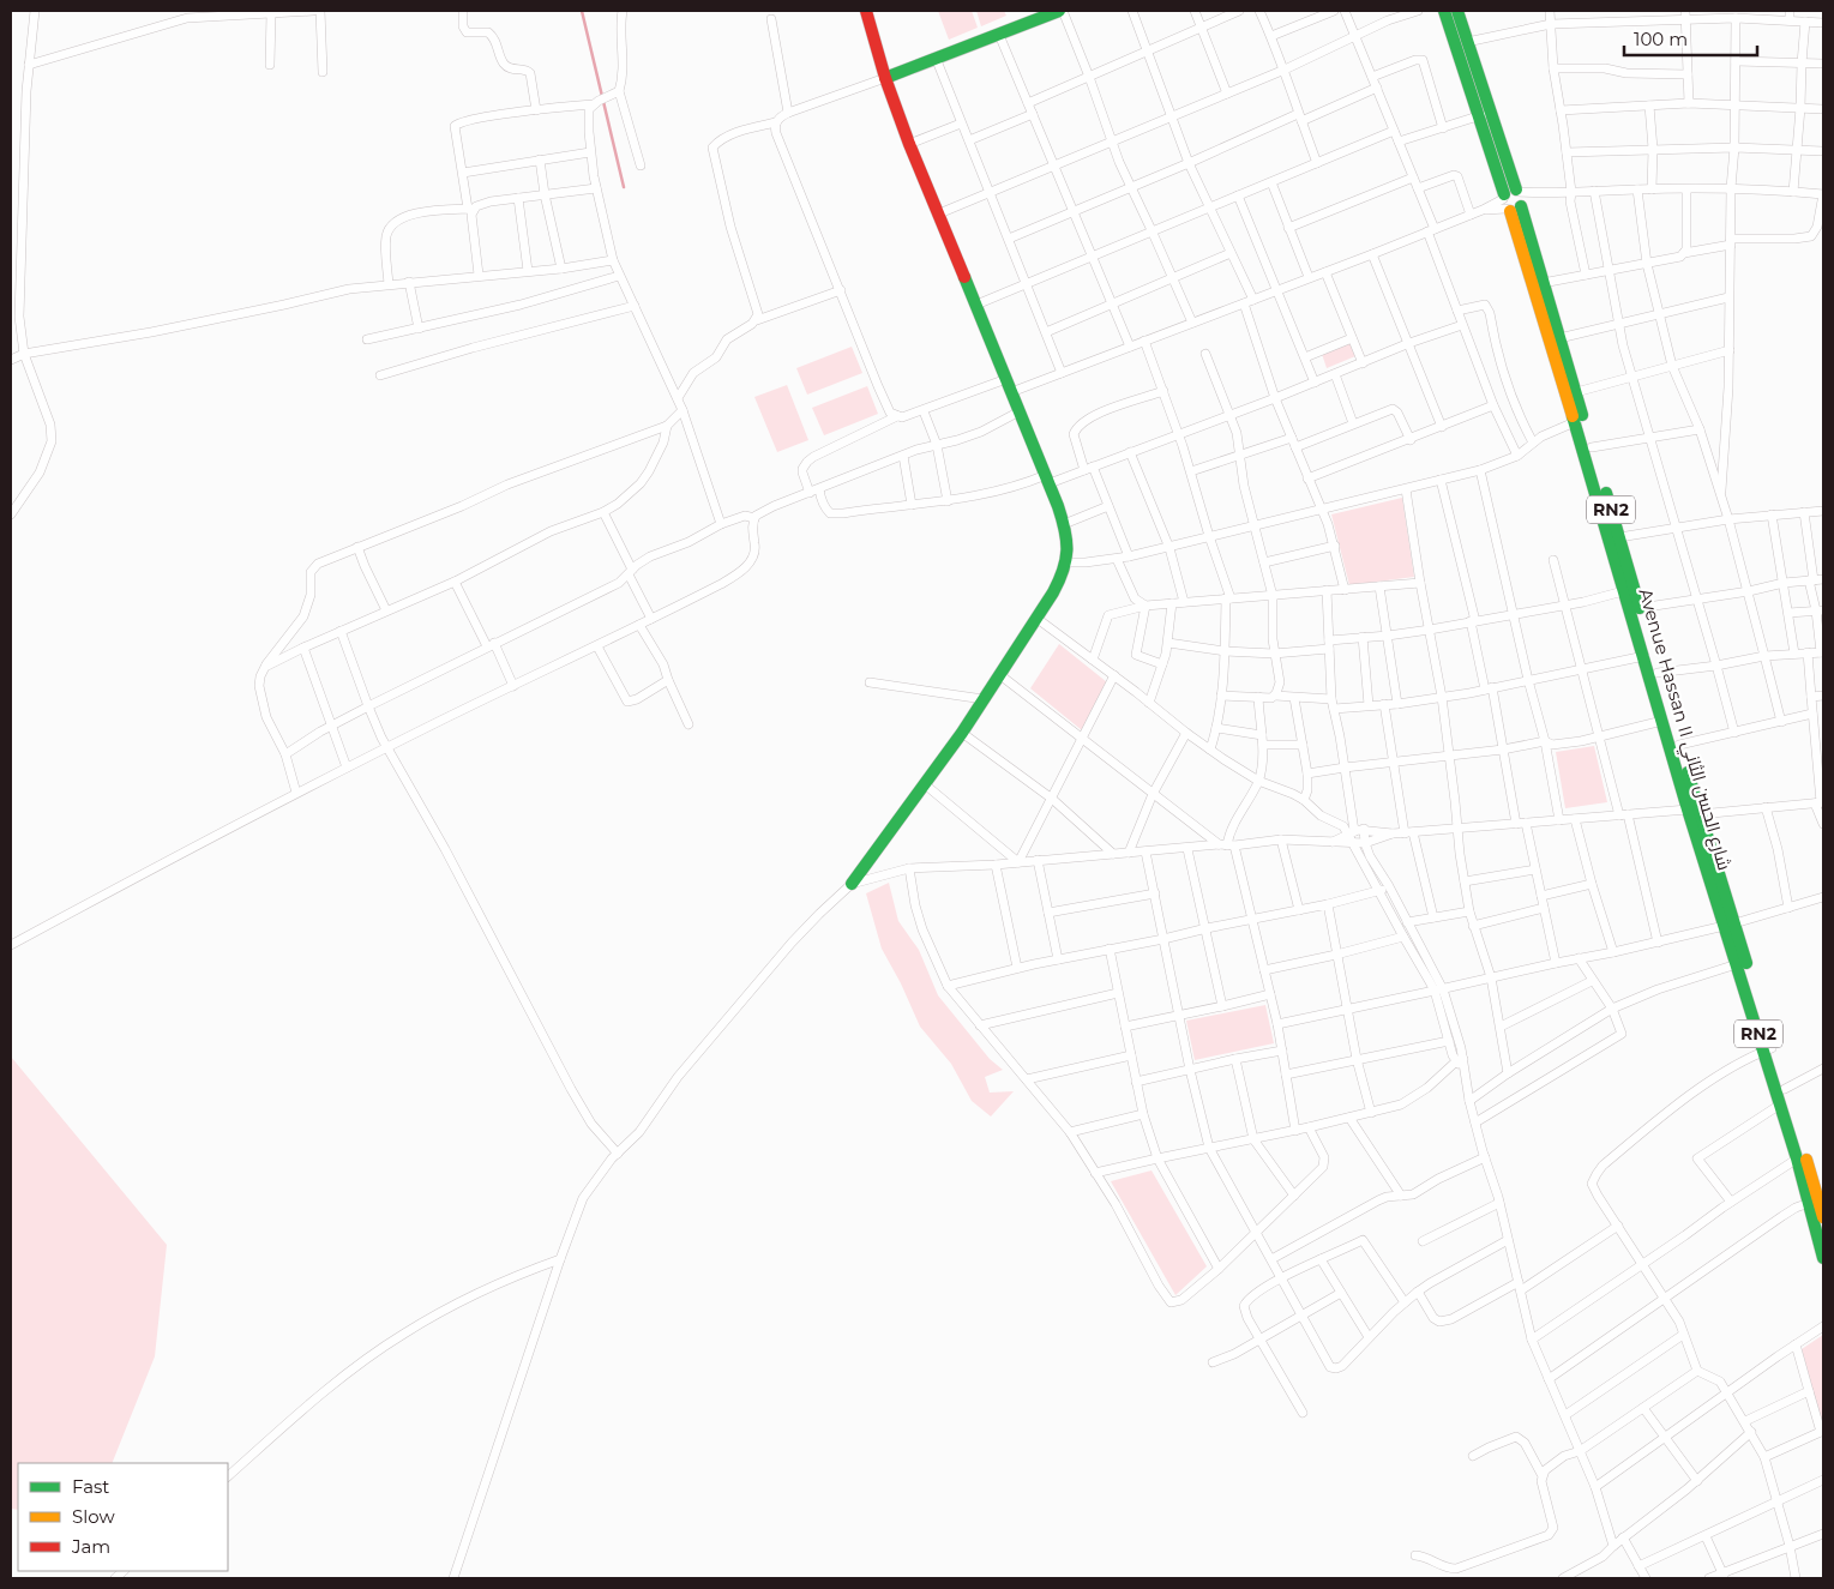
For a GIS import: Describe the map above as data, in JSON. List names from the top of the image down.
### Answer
{
  "streets": {
    "main road": ["RN2", "Avenue Hassan II شارع الحسن الثاني"]
  },
  "legend": ["Fast", "Slow", "Jam"],
  "scale_bar": "100 m"
}
